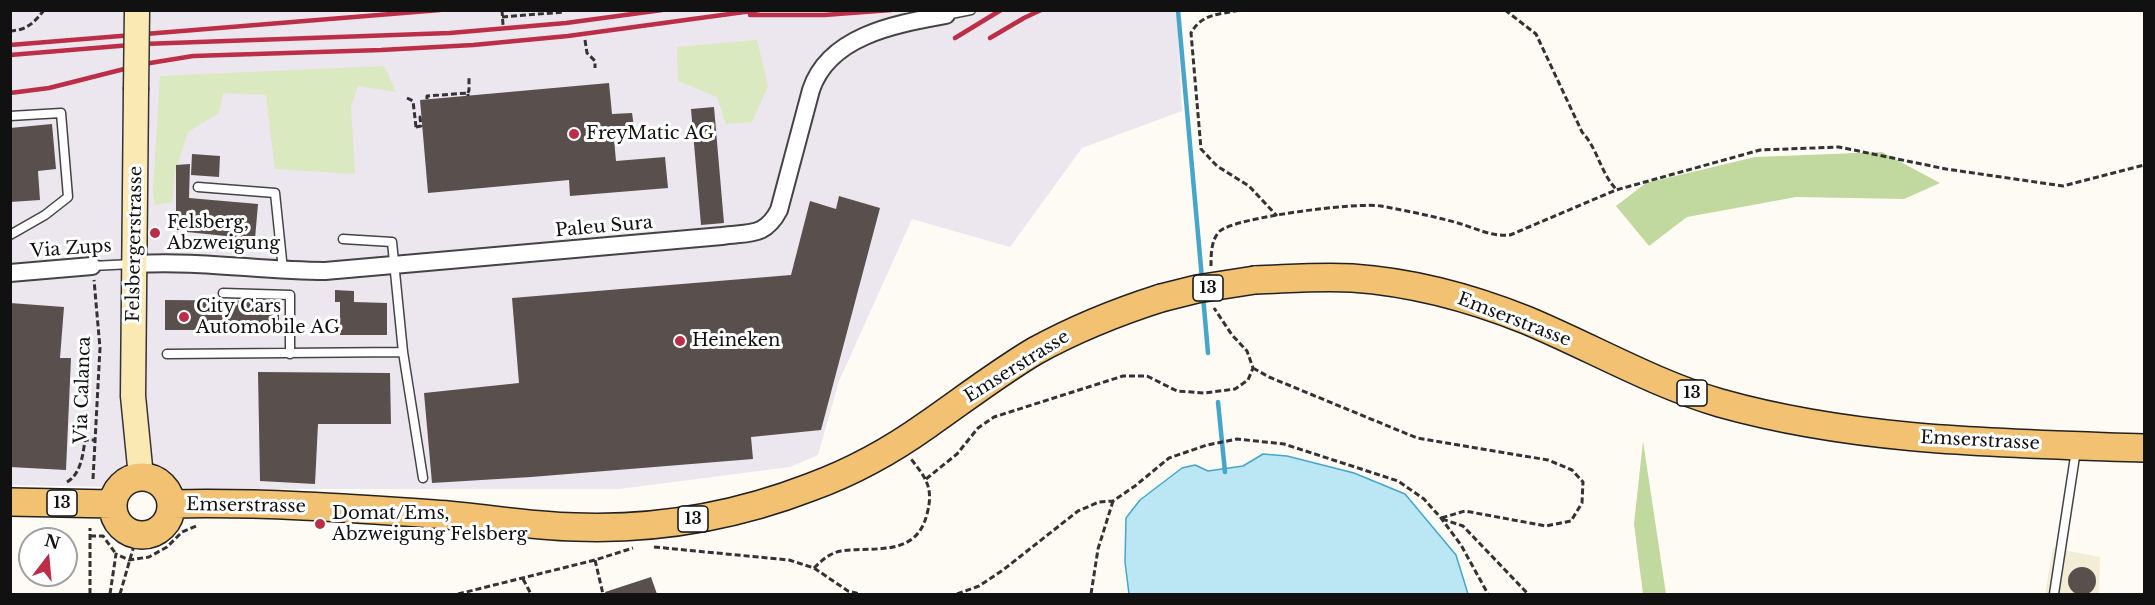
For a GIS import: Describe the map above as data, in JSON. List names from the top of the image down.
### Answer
{
  "streets": {
    "main road": ["13", "Emserstrasse"],
    "street": ["Paleu Sura", "Felsbergerstrasse", "Via Zups"],
    "path": ["Via Calanca"]
  },
  "crossings": [
    ["Paleu Sura", "Felsbergerstrasse"],
    ["Paleu Sura", "Via Zups"],
    ["Felsbergerstrasse", "Via Zups"],
    ["Felsbergerstrasse", "13"],
    ["Felsbergerstrasse", "Emserstrasse"],
    ["Via Zups", "Via Calanca"],
    ["13", "Emserstrasse"]
  ],
  "places": [
    "FreyMatic AG",
    "Felsberg, Abzweigung",
    "City Cars Automobile AG",
    "Heineken",
    "Domat/Ems, Abzweigung Felsberg"
  ],
  "north": "top"
}
